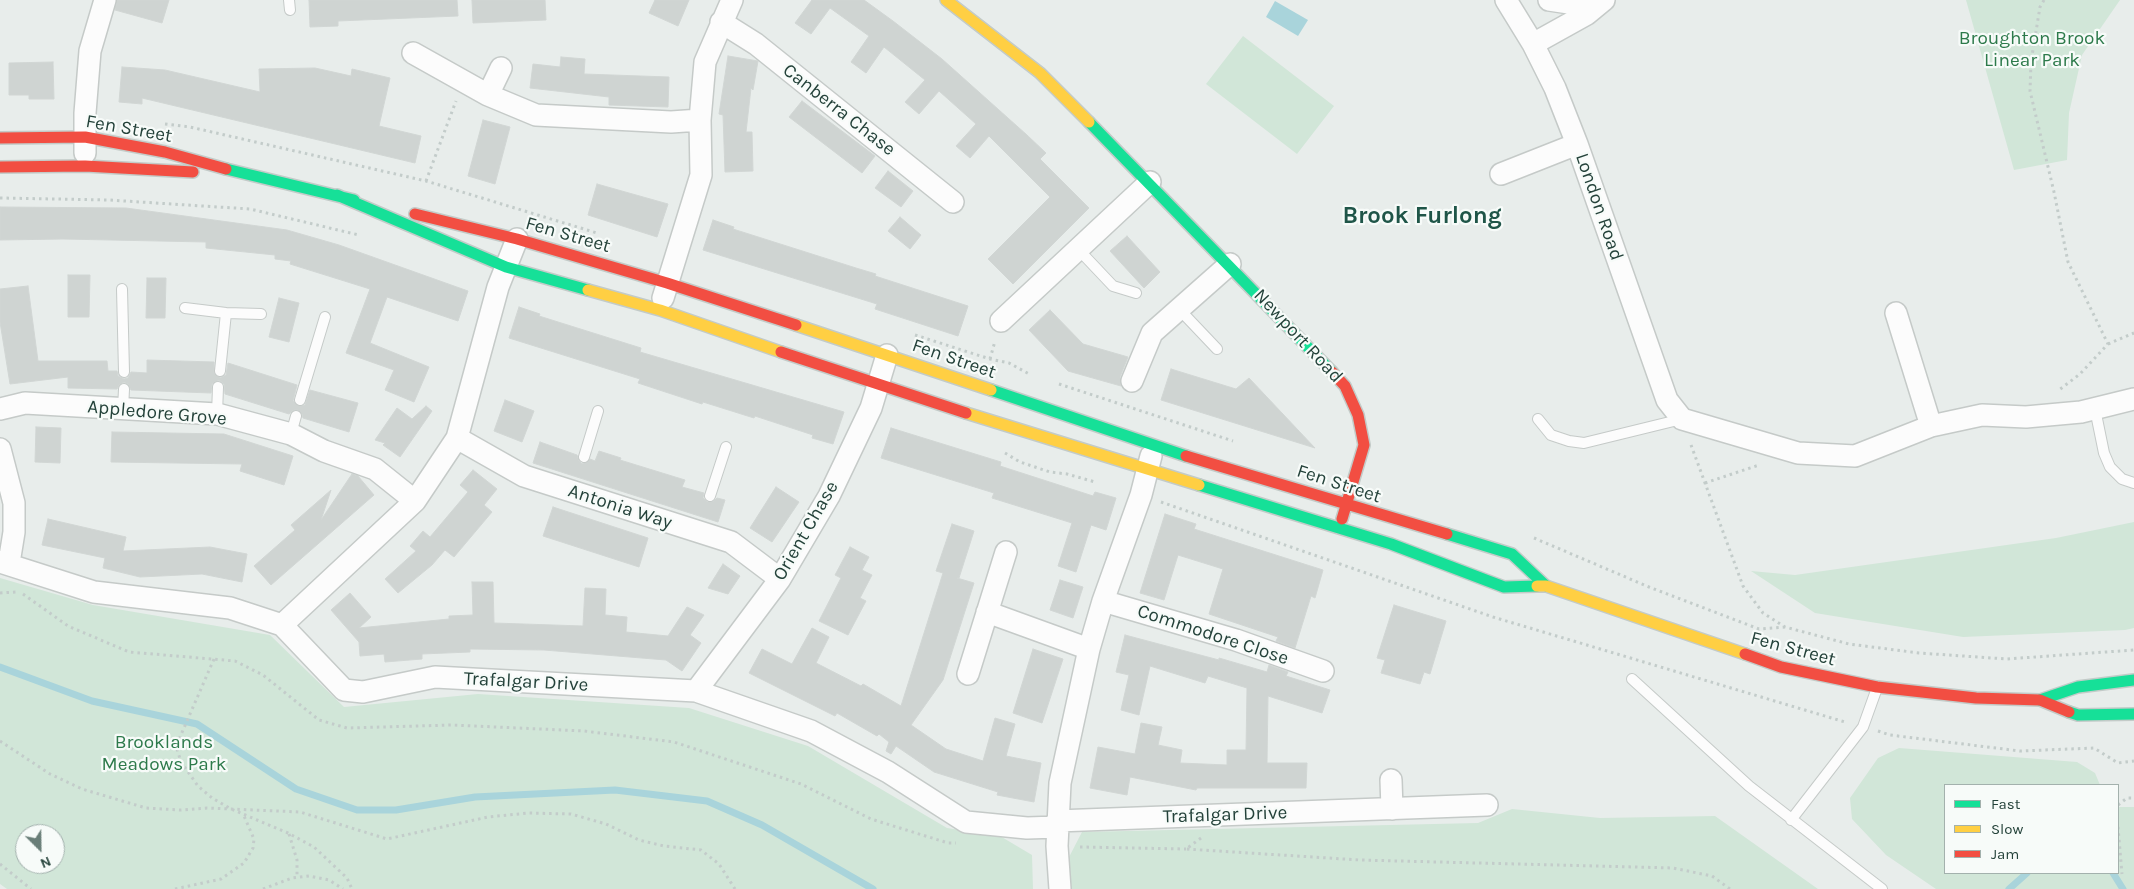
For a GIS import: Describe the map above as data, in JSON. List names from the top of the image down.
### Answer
{
  "streets": {
    "street": [
      "Canberra Chase",
      "Fen Street",
      "London Road",
      "Newport Road",
      "Appledore Grove",
      "Antonia Way",
      "Orient Chase",
      "Commodore Close",
      "Trafalgar Drive"
    ]
  },
  "crossings": [
    ["Fen Street", "Newport Road"],
    ["Fen Street", "Orient Chase"],
    ["Antonia Way", "Orient Chase"],
    ["Orient Chase", "Trafalgar Drive"]
  ],
  "districts": ["Brook Furlong"],
  "parks": ["Broughton Brook Linear Park", "Brooklands Meadows Park"],
  "legend": ["Fast", "Slow", "Jam"],
  "north": "bottom right"
}
